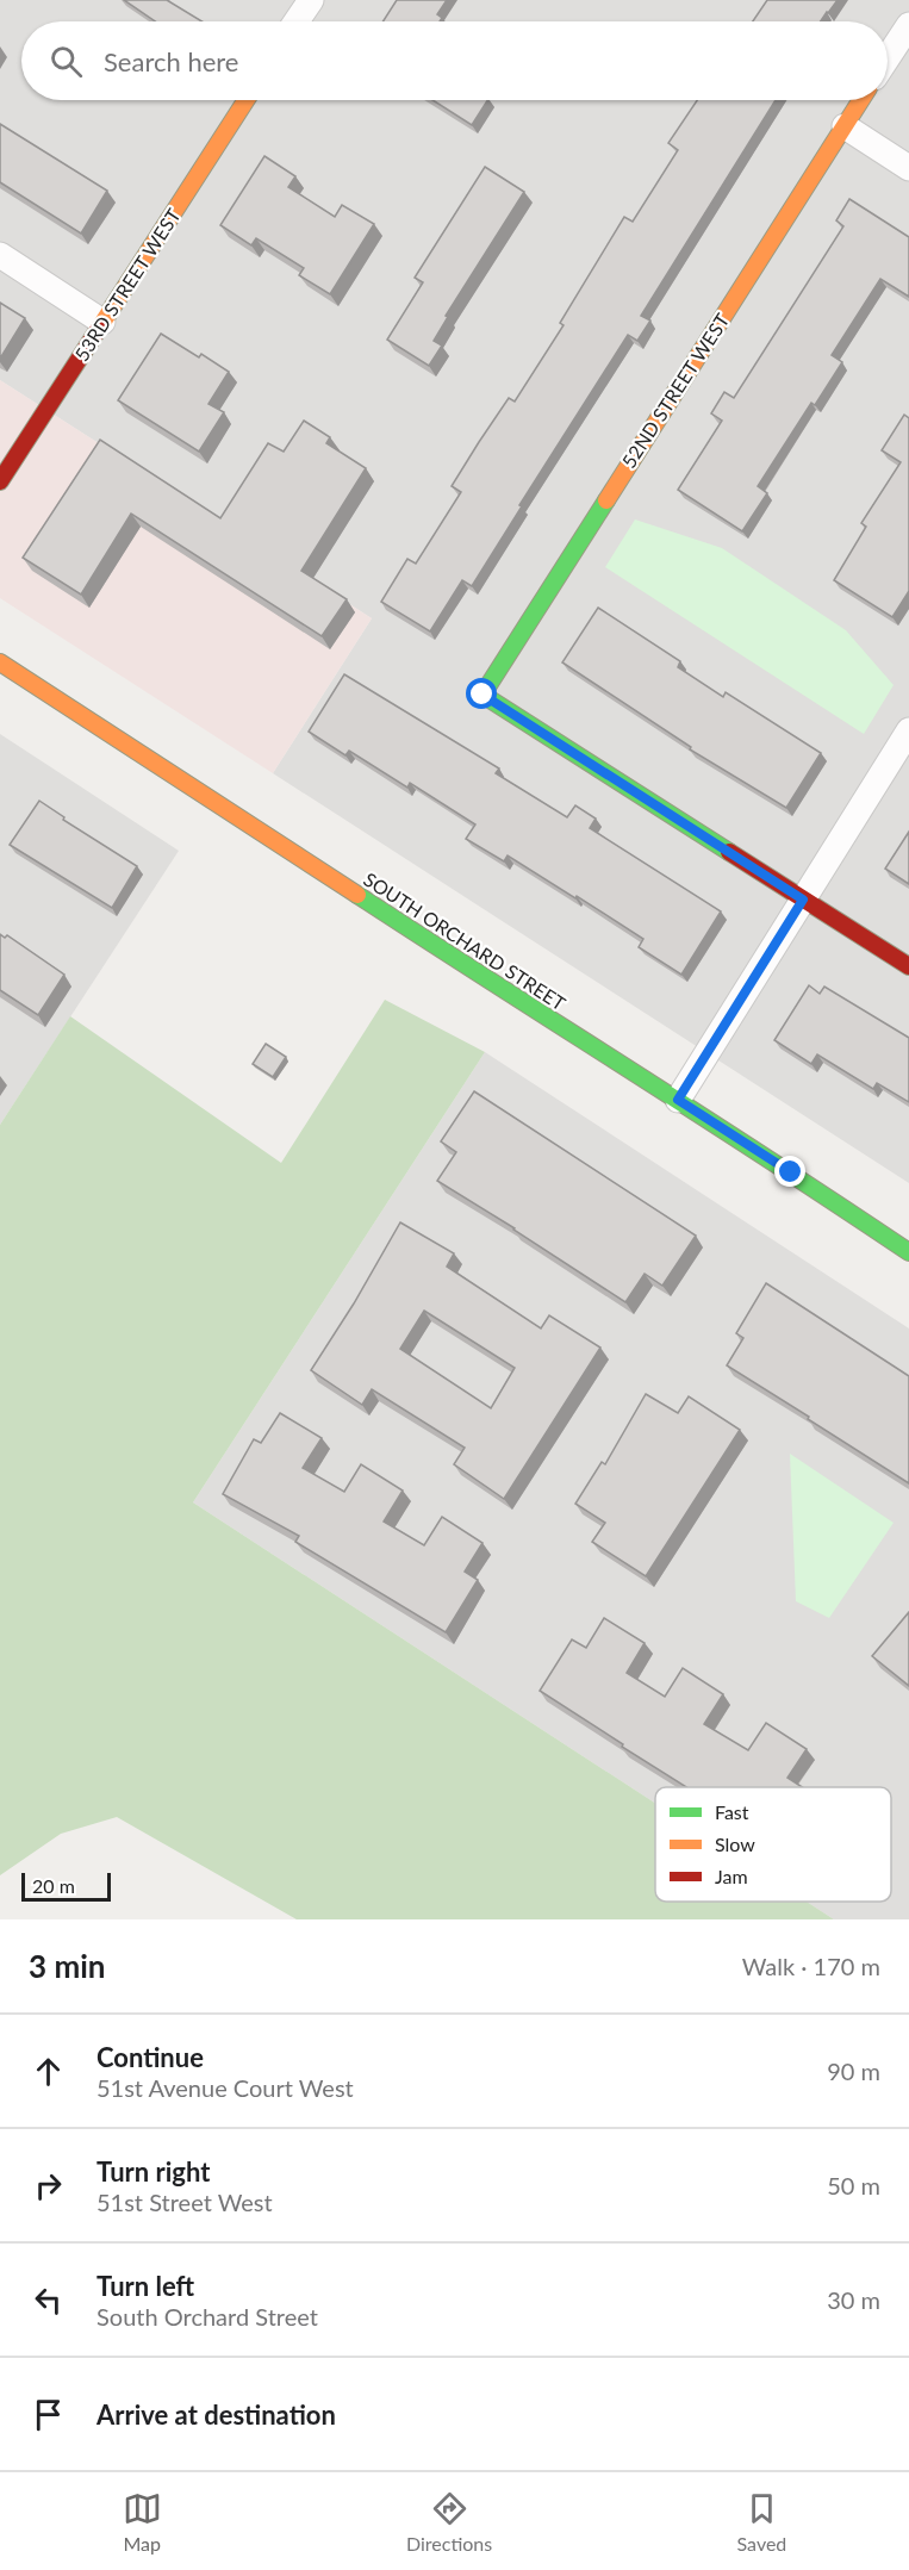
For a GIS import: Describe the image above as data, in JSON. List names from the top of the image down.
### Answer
{
  "streets": {
    "street": ["53RD STREET WEST", "52ND STREET WEST", "SOUTH ORCHARD STREET"]
  },
  "legend": ["Fast", "Slow", "Jam"],
  "scale_bar": "20 m",
  "page": {
    "search": "Search here",
    "scale": "20 m",
    "heading": ["3 min", "Walk · 170 m"],
    "list": [
      ["Continue", "51st Avenue Court West", "90 m"],
      ["Turn right", "51st Street West", "50 m"],
      ["Turn left", "South Orchard Street", "30 m"],
      "Arrive at destination"
    ],
    "nav": ["Map", "Directions", "Saved"]
  }
}
